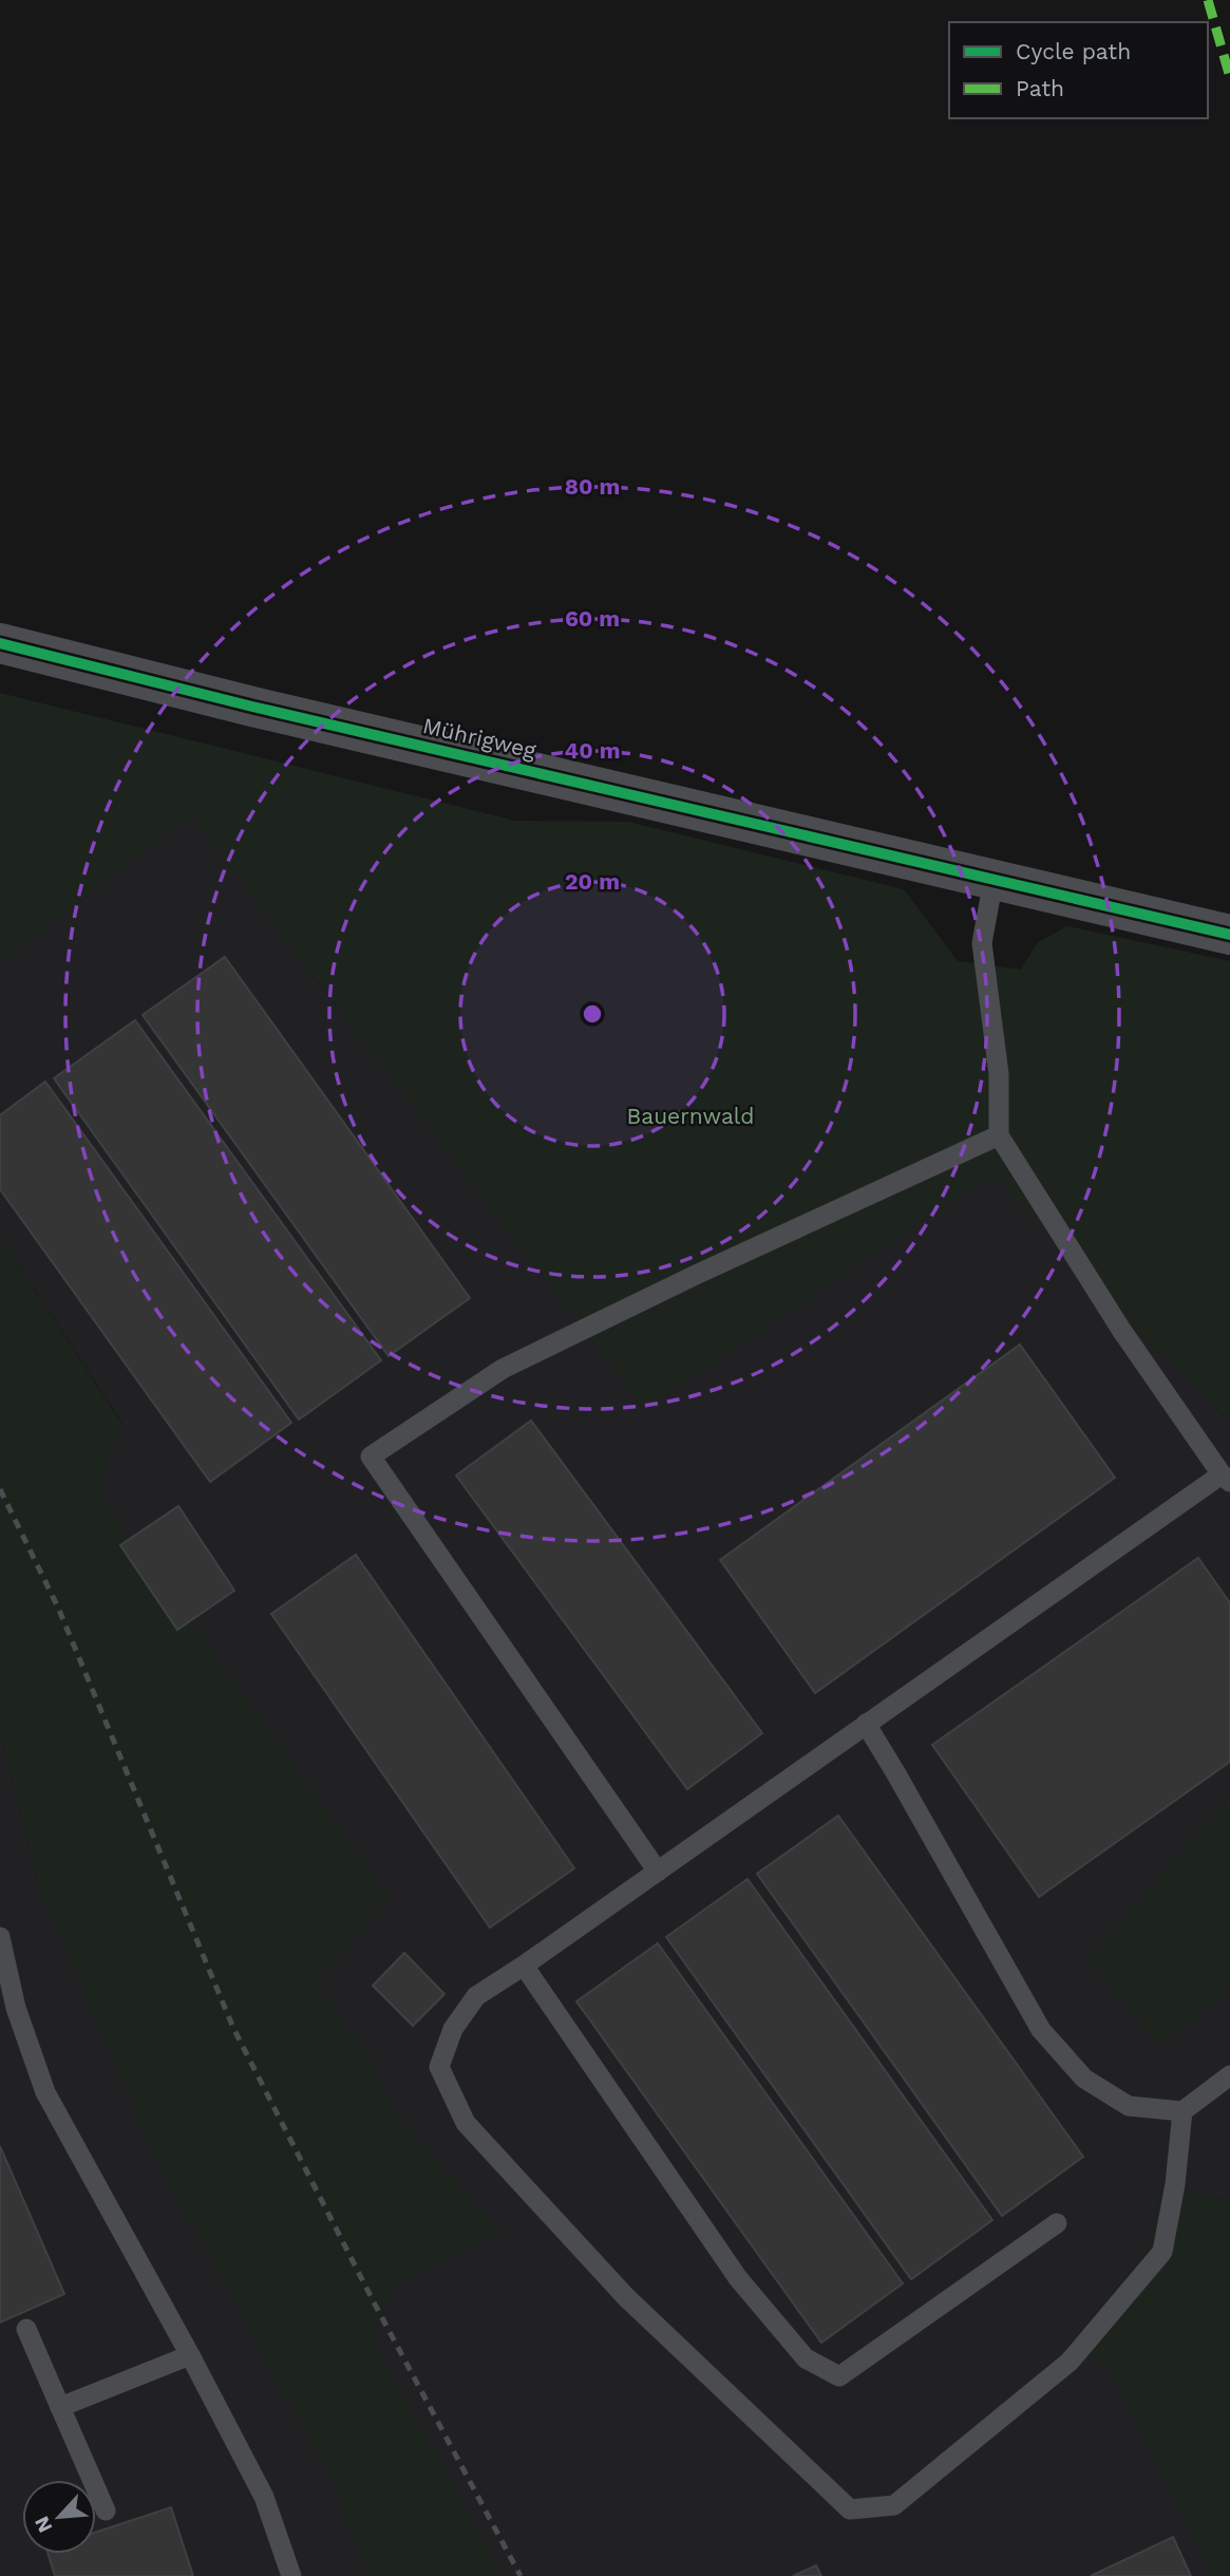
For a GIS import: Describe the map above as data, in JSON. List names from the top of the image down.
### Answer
{
  "streets": {
    "street": ["Mührigweg"]
  },
  "parks": ["Bauernwald"],
  "legend": ["Cycle path", "Path"],
  "north": "bottom left",
  "rings": [
    "80 m",
    "60 m",
    "40 m",
    "20 m"
  ]
}
